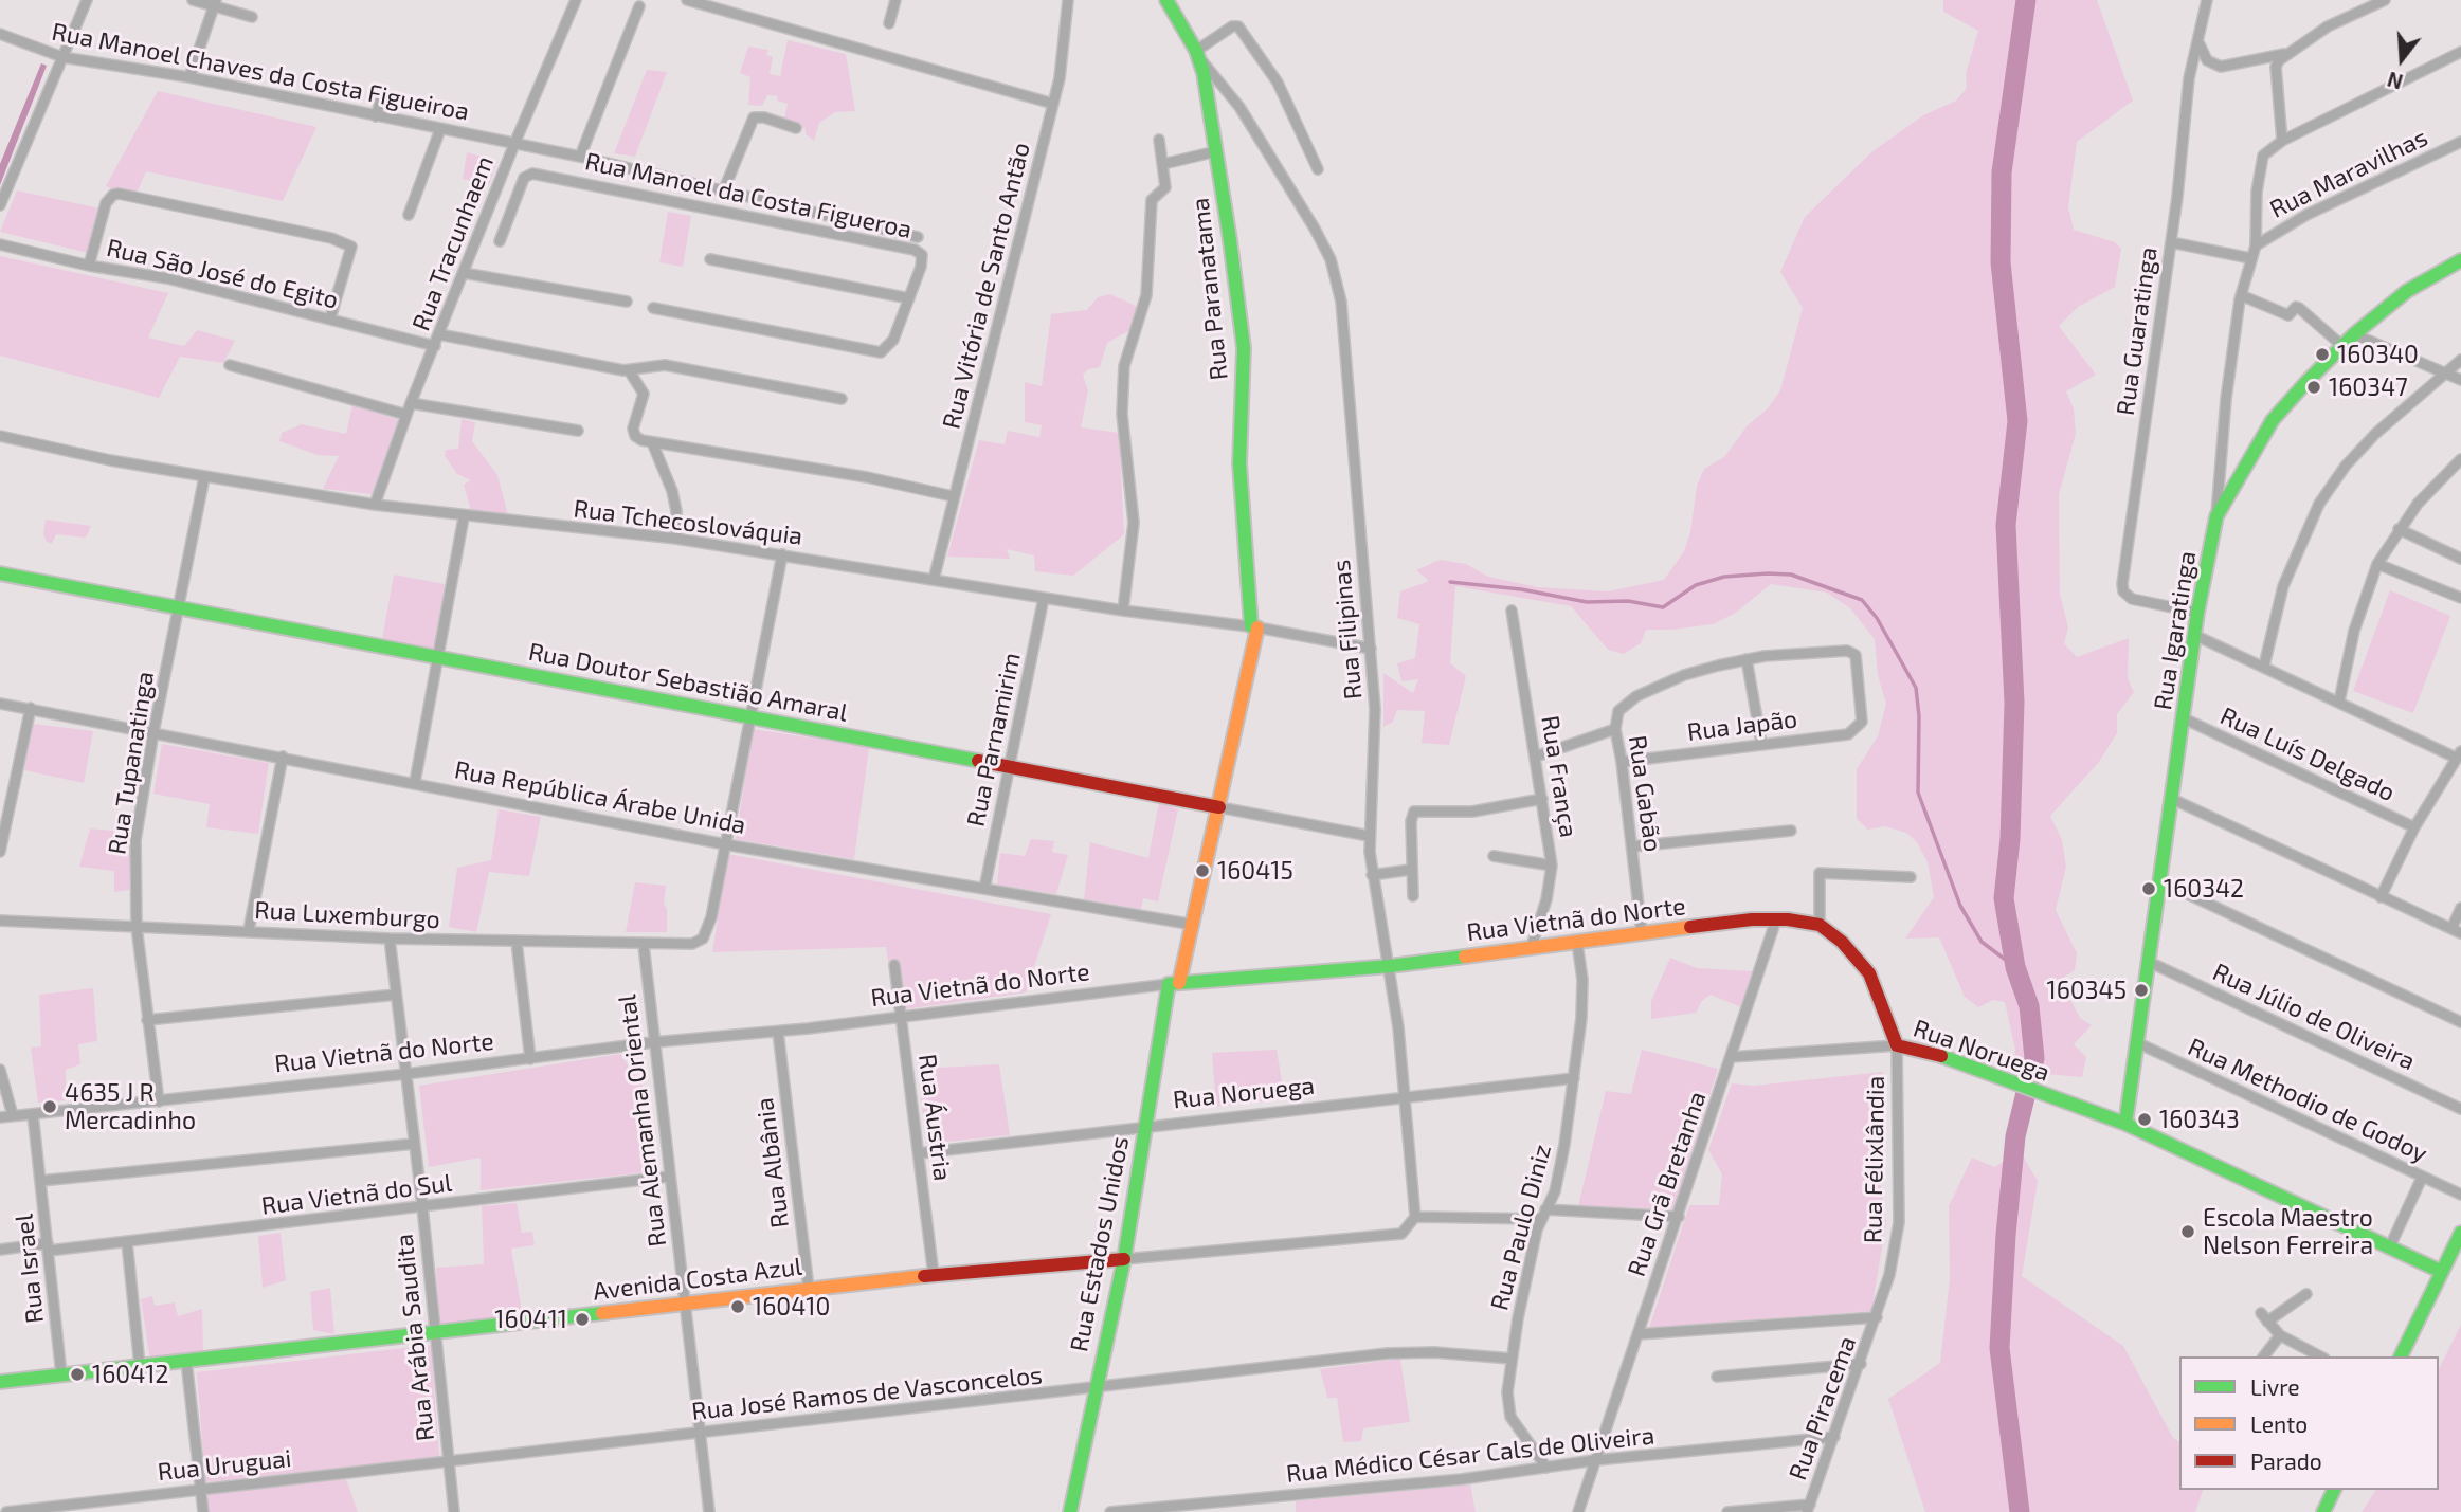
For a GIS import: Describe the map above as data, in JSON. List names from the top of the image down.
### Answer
{
  "streets": {
    "street": [
      "Rua Manoel Chaves da Costa Figueiroa",
      "Rua Maravilhas",
      "Rua Manoel da Costa Figueroa",
      "Rua Tracunhaem",
      "Rua São José do Egito",
      "Rua Vitória de Santo Antão",
      "Rua Paranatama",
      "Rua Guaratinga",
      "Rua Tchecoslováquia",
      "Rua Filipinas",
      "Rua Igaratinga",
      "Rua Doutor Sebastião Amaral",
      "Rua Japão",
      "Rua Parnamirim",
      "Rua Luís Delgado",
      "Rua Tupanatinga",
      "Rua França",
      "Rua Gabão",
      "Rua República Árabe Unida",
      "Rua Luxemburgo",
      "Rua Vietnã do Norte",
      "Rua Júlio de Oliveira",
      "Rua Noruega",
      "Rua Methodio de Godoy",
      "Rua Áustria",
      "Rua Alemanha Oriental",
      "Rua Félixlândia",
      "Rua Albânia",
      "Rua Grã Bretanha",
      "Rua Vietnã do Sul",
      "Rua Paulo Diniz",
      "Rua Estados Unidos",
      "Rua Israel",
      "Avenida Costa Azul",
      "Rua Arábia Saudita",
      "Rua José Ramos de Vasconcelos",
      "Rua Piracema",
      "Rua Médico César Cals de Oliveira",
      "Rua Uruguai"
    ]
  },
  "crossings": [
    ["Rua Manoel Chaves da Costa Figueiroa", "Rua Tracunhaem"],
    ["Rua Maravilhas", "Rua Igaratinga"],
    ["Rua Tracunhaem", "Rua São José do Egito"],
    ["Rua Tracunhaem", "Rua Tchecoslováquia"],
    ["Rua Vitória de Santo Antão", "Rua Tchecoslováquia"],
    ["Rua Paranatama", "Rua Tchecoslováquia"],
    ["Rua Paranatama", "Rua Filipinas"],
    ["Rua Paranatama", "Rua Doutor Sebastião Amaral"],
    ["Rua Paranatama", "Rua República Árabe Unida"],
    ["Rua Paranatama", "Rua Vietnã do Norte"],
    ["Rua Paranatama", "Rua Estados Unidos"],
    ["Rua Guaratinga", "Rua Igaratinga"],
    ["Rua Tchecoslováquia", "Rua Filipinas"],
    ["Rua Tchecoslováquia", "Rua Parnamirim"],
    ["Rua Tchecoslováquia", "Rua Tupanatinga"],
    ["Rua Filipinas", "Rua Doutor Sebastião Amaral"],
    ["Rua Filipinas", "Rua Vietnã do Norte"],
    ["Rua Filipinas", "Rua Noruega"],
    ["Rua Filipinas", "Avenida Costa Azul"],
    ["Rua Igaratinga", "Rua Luís Delgado"],
    ["Rua Igaratinga", "Rua Júlio de Oliveira"],
    ["Rua Igaratinga", "Rua Noruega"],
    ["Rua Igaratinga", "Rua Methodio de Godoy"],
    ["Rua Doutor Sebastião Amaral", "Rua Parnamirim"],
    ["Rua Doutor Sebastião Amaral", "Rua Tupanatinga"],
    ["Rua Japão", "Rua Gabão"],
    ["Rua Parnamirim", "Rua República Árabe Unida"],
    ["Rua Tupanatinga", "Rua República Árabe Unida"],
    ["Rua Tupanatinga", "Rua Luxemburgo"],
    ["Rua Tupanatinga", "Rua Vietnã do Norte"],
    ["Rua França", "Rua Vietnã do Norte"],
    ["Rua Gabão", "Rua Vietnã do Norte"],
    ["Rua República Árabe Unida", "Rua Luxemburgo"],
    ["Rua Luxemburgo", "Rua Alemanha Oriental"],
    ["Rua Luxemburgo", "Rua Arábia Saudita"],
    ["Rua Vietnã do Norte", "Rua Áustria"],
    ["Rua Vietnã do Norte", "Rua Alemanha Oriental"],
    ["Rua Vietnã do Norte", "Rua Albânia"],
    ["Rua Vietnã do Norte", "Rua Grã Bretanha"],
    ["Rua Vietnã do Norte", "Rua Paulo Diniz"],
    ["Rua Vietnã do Norte", "Rua Estados Unidos"],
    ["Rua Vietnã do Norte", "Rua Israel"],
    ["Rua Vietnã do Norte", "Rua Arábia Saudita"],
    ["Rua Noruega", "Rua Áustria"],
    ["Rua Noruega", "Rua Félixlândia"],
    ["Rua Noruega", "Rua Grã Bretanha"],
    ["Rua Noruega", "Rua Paulo Diniz"],
    ["Rua Noruega", "Rua Estados Unidos"],
    ["Rua Áustria", "Avenida Costa Azul"],
    ["Rua Alemanha Oriental", "Rua Vietnã do Sul"],
    ["Rua Alemanha Oriental", "Avenida Costa Azul"],
    ["Rua Alemanha Oriental", "Rua José Ramos de Vasconcelos"],
    ["Rua Félixlândia", "Rua Piracema"],
    ["Rua Albânia", "Avenida Costa Azul"],
    ["Rua Grã Bretanha", "Rua Médico César Cals de Oliveira"],
    ["Rua Vietnã do Sul", "Rua Israel"],
    ["Rua Vietnã do Sul", "Rua Arábia Saudita"],
    ["Rua Paulo Diniz", "Rua José Ramos de Vasconcelos"],
    ["Rua Paulo Diniz", "Rua Médico César Cals de Oliveira"],
    ["Rua Estados Unidos", "Avenida Costa Azul"],
    ["Rua Estados Unidos", "Rua José Ramos de Vasconcelos"],
    ["Rua Israel", "Avenida Costa Azul"],
    ["Avenida Costa Azul", "Rua Arábia Saudita"],
    ["Rua Arábia Saudita", "Rua José Ramos de Vasconcelos"],
    ["Rua Arábia Saudita", "Rua Uruguai"],
    ["Rua José Ramos de Vasconcelos", "Rua Uruguai"],
    ["Rua Piracema", "Rua Médico César Cals de Oliveira"]
  ],
  "places": [
    "160340",
    "160347",
    "160415",
    "160342",
    "160345",
    "4635 J R Mercadinho",
    "160343",
    "Escola Maestro Nelson Ferreira",
    "160410",
    "160411",
    "160412"
  ],
  "legend": ["Livre", "Lento", "Parado"],
  "north": "bottom"
}
